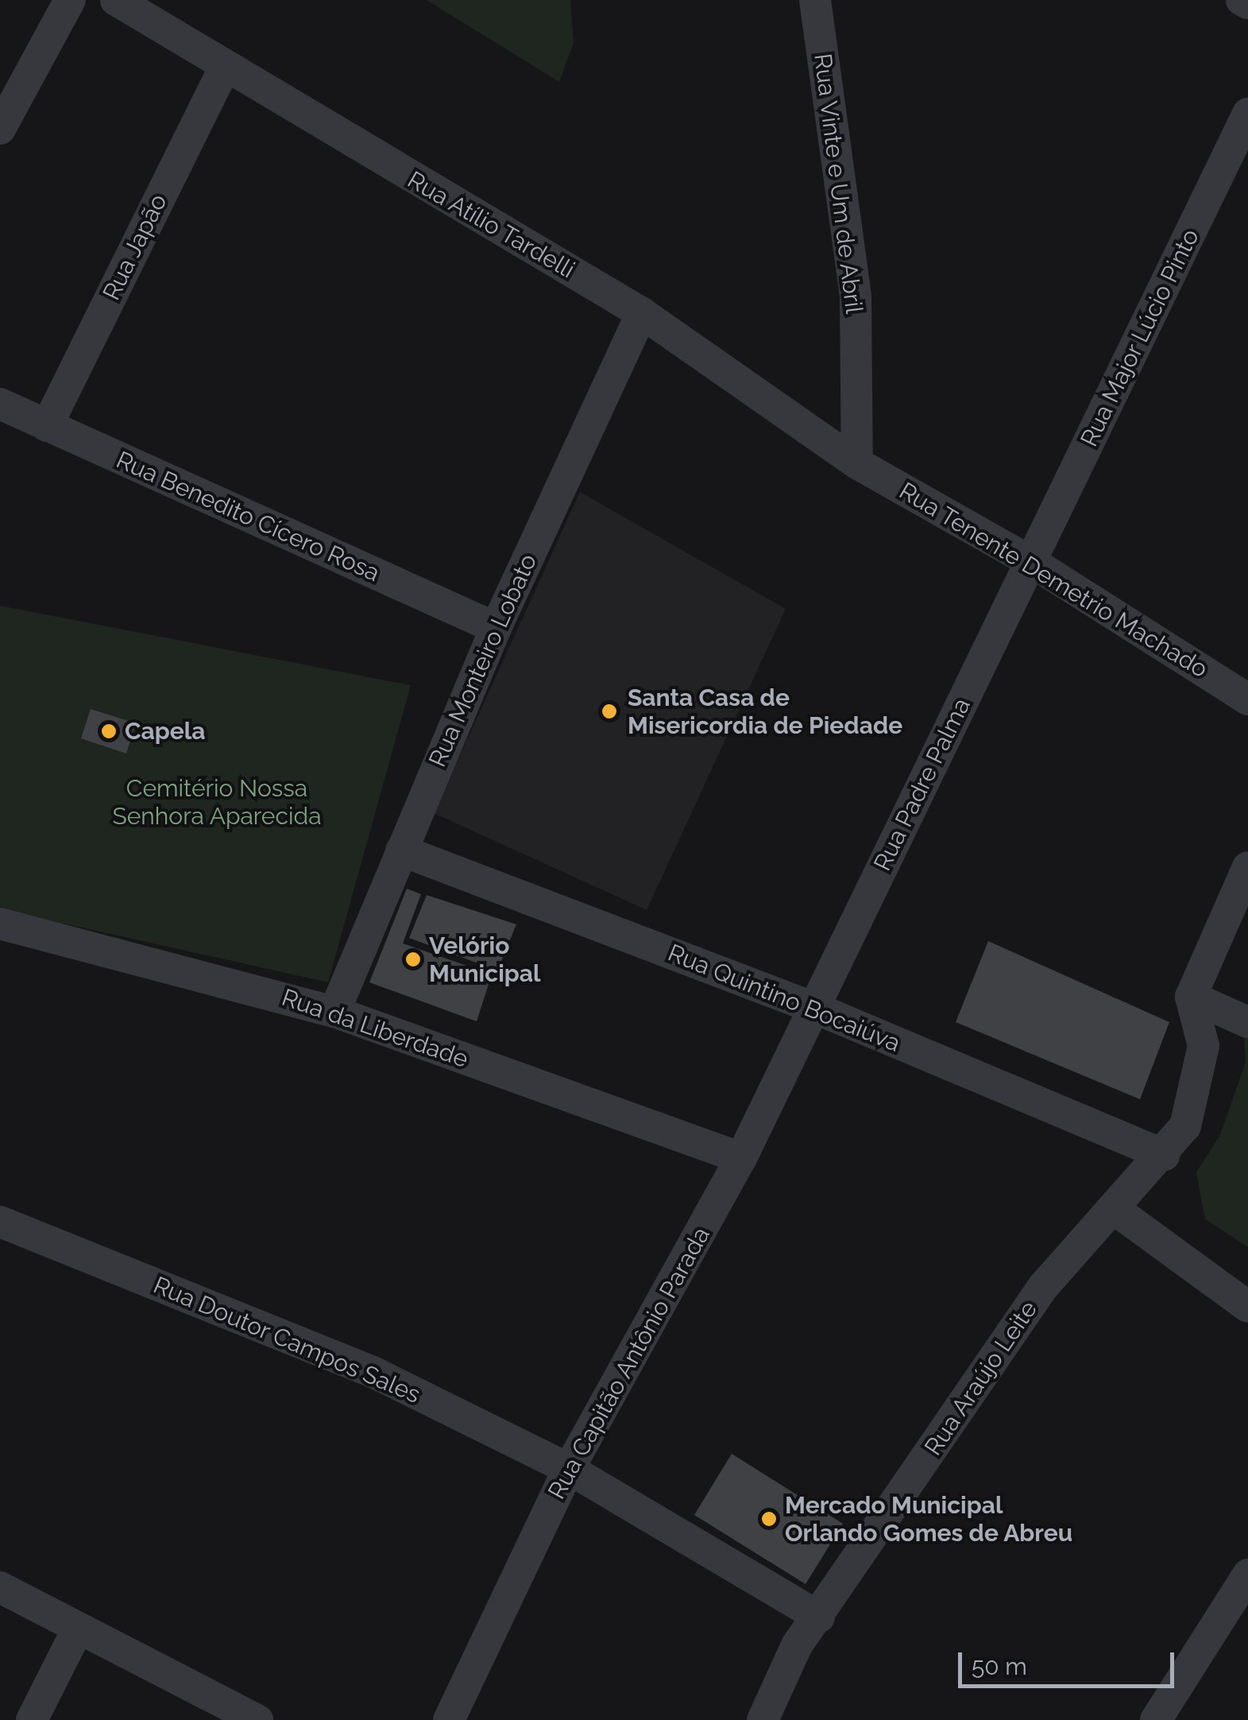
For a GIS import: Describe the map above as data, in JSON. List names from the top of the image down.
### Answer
{
  "streets": {
    "street": [
      "Rua Vinte e Um de Abril",
      "Rua Atílio Tardelli",
      "Rua Japão",
      "Rua Major Lúcio Pinto",
      "Rua Benedito Cícero Rosa",
      "Rua Tenente Demetrio Machado",
      "Rua Monteiro Lobato",
      "Rua Padre Palma",
      "Rua Quintino Bocaiúva",
      "Rua da Liberdade",
      "Rua Doutor Campos Sales",
      "Rua Capitão Antônio Parada",
      "Rua Araújo Leite"
    ]
  },
  "crossings": [
    ["Rua Vinte e Um de Abril", "Rua Atílio Tardelli"],
    ["Rua Vinte e Um de Abril", "Rua Tenente Demetrio Machado"],
    ["Rua Atílio Tardelli", "Rua Japão"],
    ["Rua Atílio Tardelli", "Rua Tenente Demetrio Machado"],
    ["Rua Atílio Tardelli", "Rua Monteiro Lobato"],
    ["Rua Japão", "Rua Benedito Cícero Rosa"],
    ["Rua Major Lúcio Pinto", "Rua Tenente Demetrio Machado"],
    ["Rua Major Lúcio Pinto", "Rua Padre Palma"],
    ["Rua Benedito Cícero Rosa", "Rua Monteiro Lobato"],
    ["Rua Tenente Demetrio Machado", "Rua Padre Palma"],
    ["Rua Monteiro Lobato", "Rua Quintino Bocaiúva"],
    ["Rua Monteiro Lobato", "Rua da Liberdade"],
    ["Rua Padre Palma", "Rua Quintino Bocaiúva"],
    ["Rua Padre Palma", "Rua Capitão Antônio Parada"],
    ["Rua Quintino Bocaiúva", "Rua Capitão Antônio Parada"],
    ["Rua Quintino Bocaiúva", "Rua Araújo Leite"],
    ["Rua da Liberdade", "Rua Capitão Antônio Parada"],
    ["Rua Doutor Campos Sales", "Rua Capitão Antônio Parada"],
    ["Rua Doutor Campos Sales", "Rua Araújo Leite"]
  ],
  "parks": ["Cemitério Nossa Senhora Aparecida"],
  "places": [
    "Santa Casa de Misericordia de Piedade",
    "Capela",
    "Velório Municipal",
    "Mercado Municipal Orlando Gomes de Abreu"
  ],
  "scale_bar": "50 m"
}
